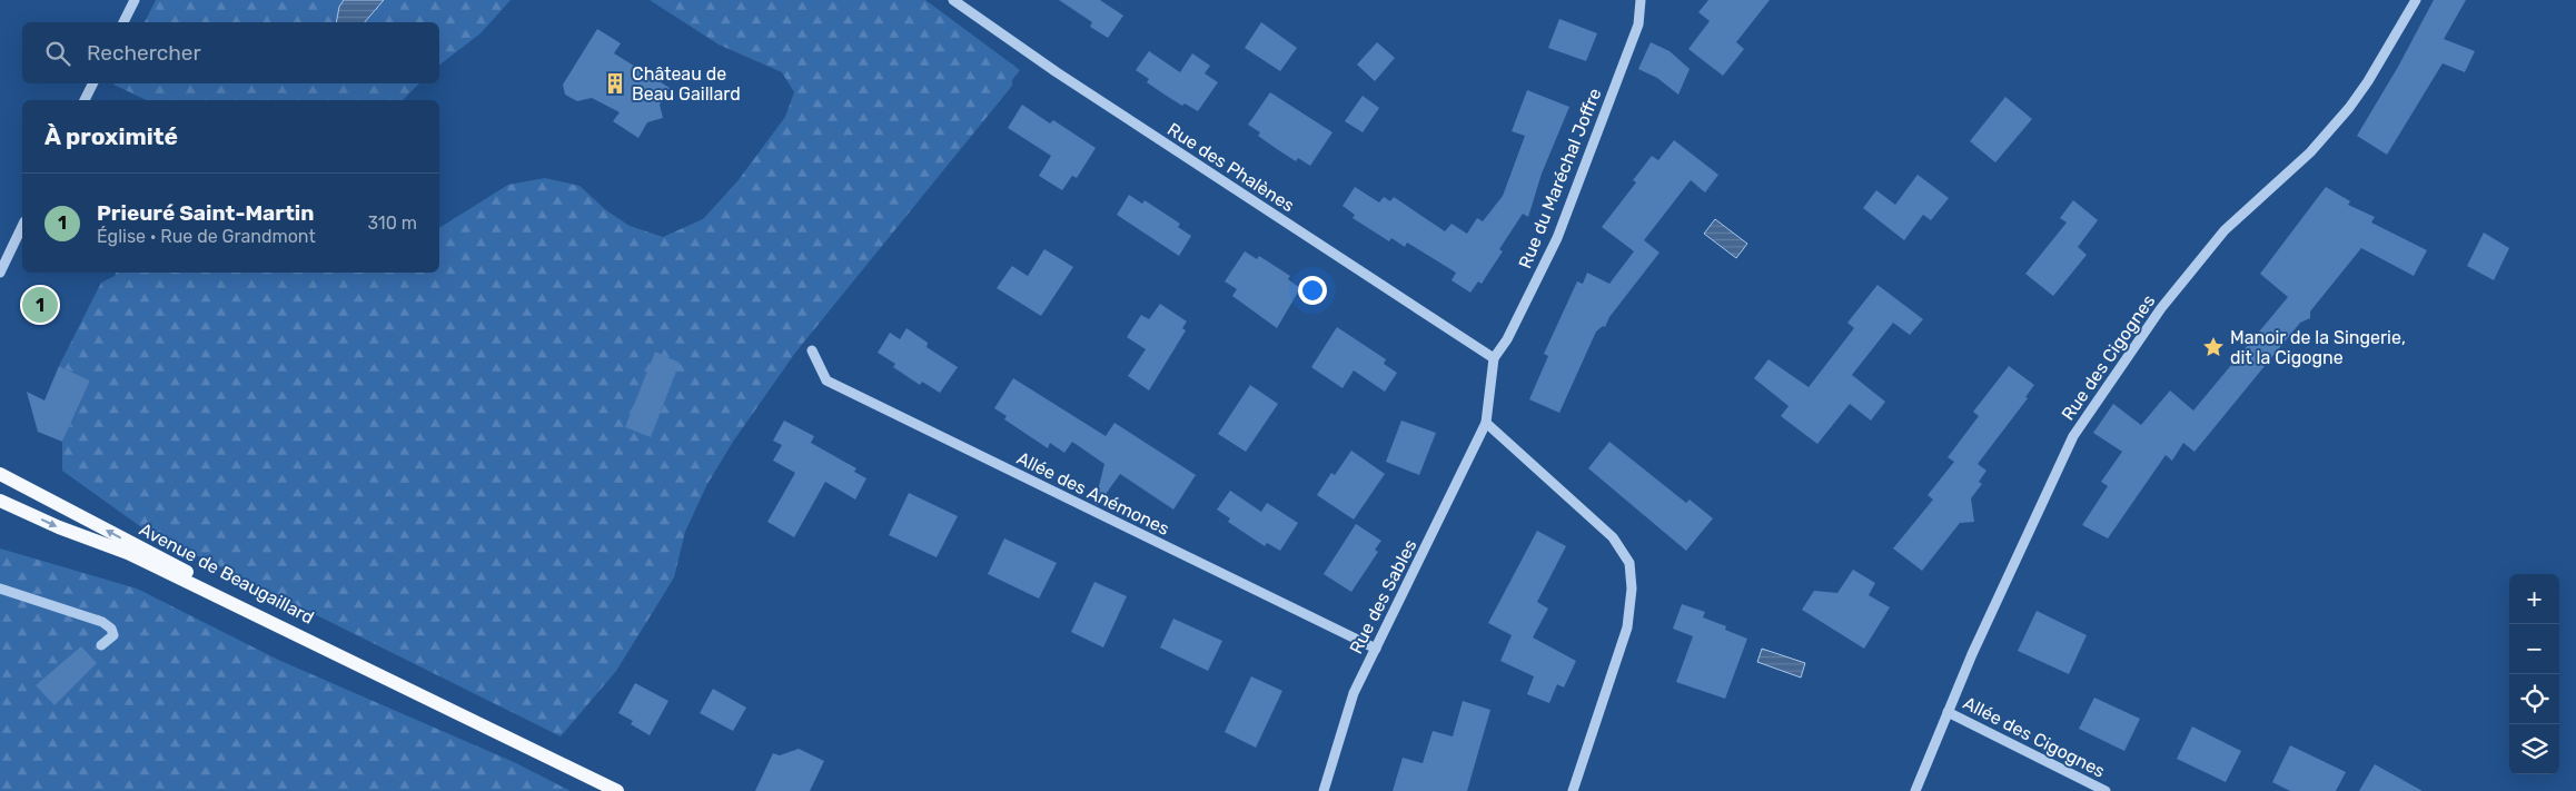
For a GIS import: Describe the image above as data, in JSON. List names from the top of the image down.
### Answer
{
  "streets": {
    "main road": ["Avenue de Beaugaillard"],
    "street": [
      "Rue des Phalènes",
      "Rue du Maréchal Joffre",
      "Rue des Cigognes",
      "Allée des Anémones",
      "Rue des Sables",
      "Allée des Cigognes"
    ]
  },
  "crossings": [
    ["Rue des Phalènes", "Rue du Maréchal Joffre"],
    ["Rue du Maréchal Joffre", "Rue des Sables"],
    ["Rue des Cigognes", "Allée des Cigognes"],
    ["Allée des Anémones", "Rue des Sables"]
  ],
  "places": {
    "building": ["Château de Beau Gaillard"],
    "place": ["Manoir de la Singerie, dit la Cigogne"]
  },
  "page": {
    "search": "Rechercher",
    "heading": "À proximité",
    "list": [
      {
        "mark": "1",
        "name": "Prieuré Saint-Martin",
        "note": "Église · Rue de Grandmont",
        "value": "310 m"
      }
    ],
    "pins": "1",
    "map_buttons": ["+", "−"]
  }
}
